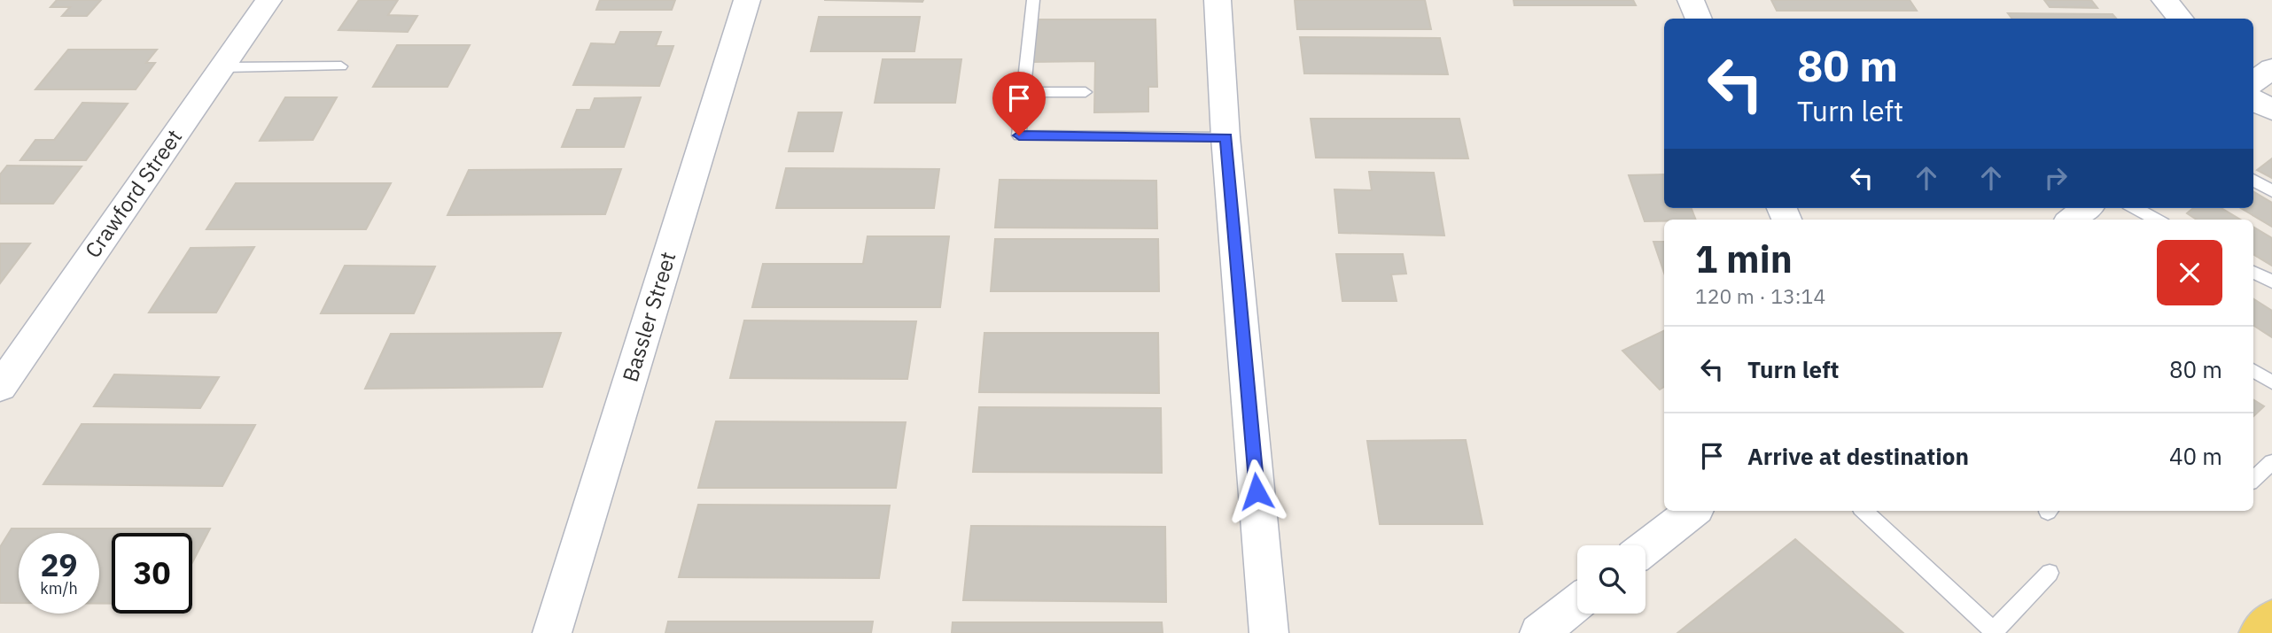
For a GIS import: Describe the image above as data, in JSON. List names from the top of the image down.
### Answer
{
  "streets": {
    "street": ["Crawford Street", "Bassler Street"]
  },
  "page": {
    "turn": ["80 m", "Turn left"],
    "heading": ["1 min", "120 m · 13:14"],
    "list": [
      {
        "name": "Turn left",
        "value": "80 m"
      },
      {
        "name": "Arrive at destination",
        "value": "40 m"
      }
    ],
    "speed": "29 km/h",
    "limit": "30"
  }
}
